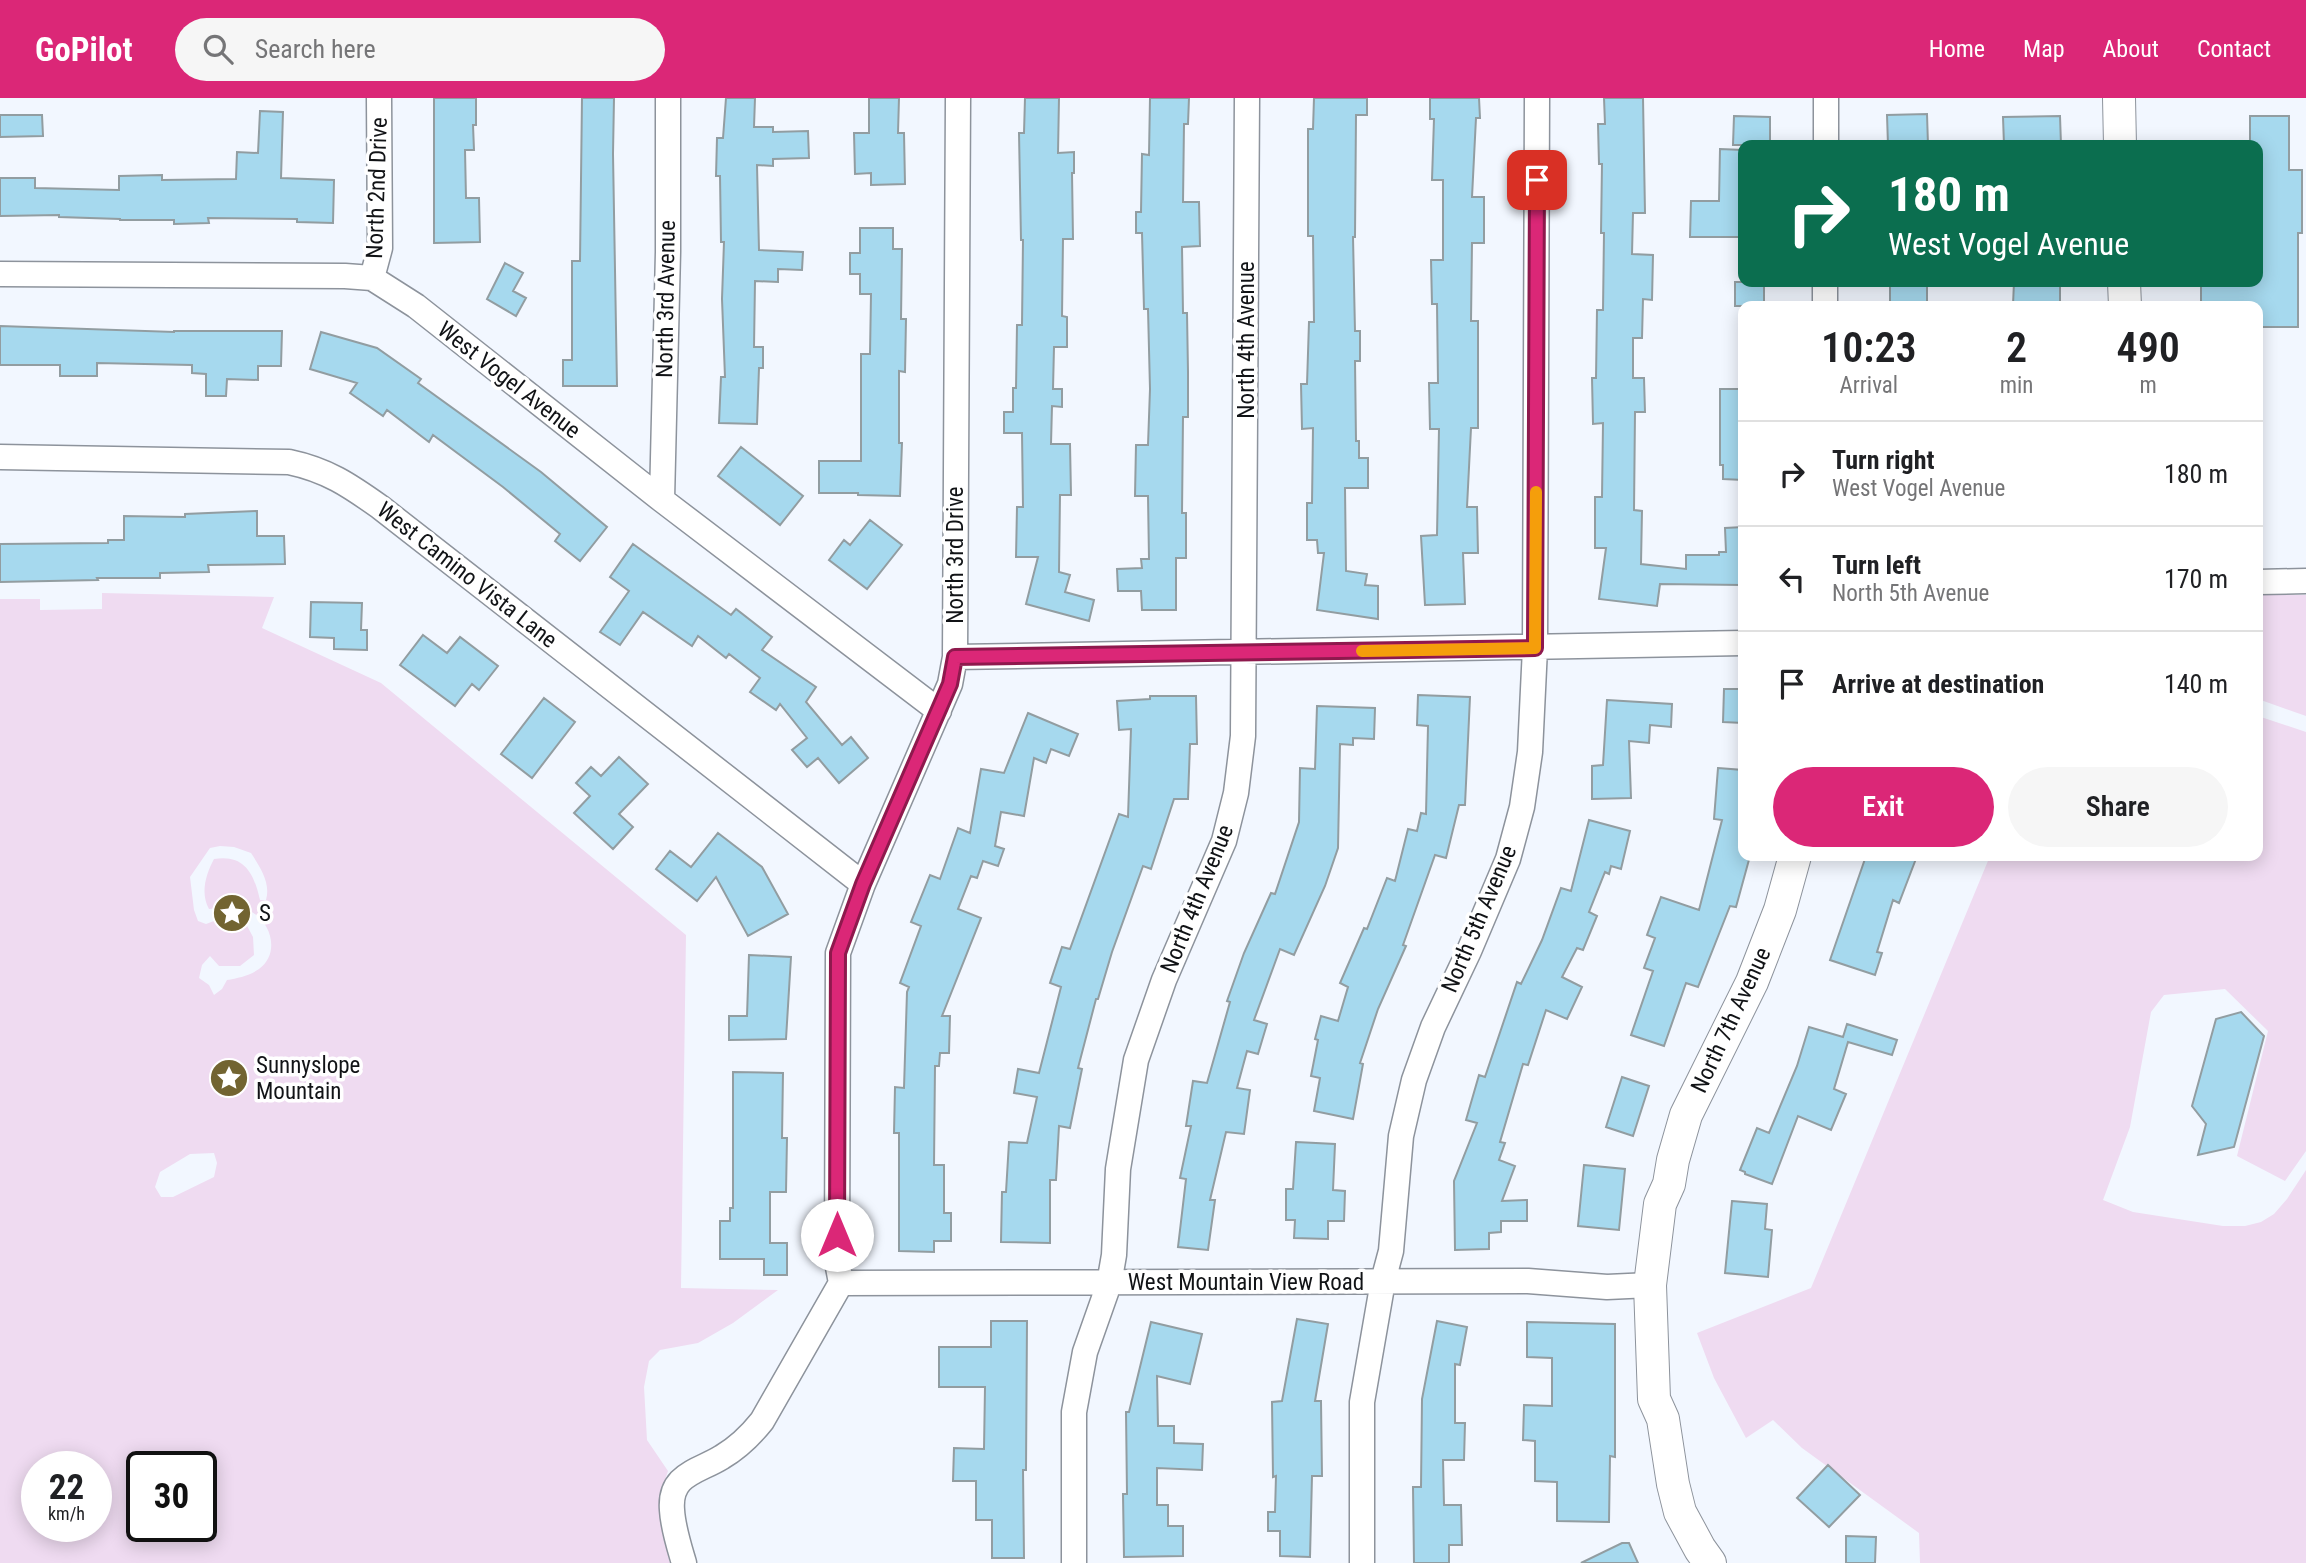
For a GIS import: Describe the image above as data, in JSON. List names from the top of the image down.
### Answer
{
  "streets": {
    "street": [
      "North 2nd Drive",
      "North 3rd Avenue",
      "North 4th Avenue",
      "West Vogel Avenue",
      "North 3rd Drive",
      "West Camino Vista Lane",
      "North 5th Avenue",
      "North 7th Avenue",
      "West Mountain View Road"
    ]
  },
  "crossings": [
    ["North 2nd Drive", "West Vogel Avenue"],
    ["North 3rd Avenue", "West Vogel Avenue"],
    ["North 4th Avenue", "West Mountain View Road"],
    ["West Vogel Avenue", "North 3rd Drive"],
    ["North 3rd Drive", "West Camino Vista Lane"],
    ["North 3rd Drive", "West Mountain View Road"],
    ["North 5th Avenue", "West Mountain View Road"],
    ["North 7th Avenue", "West Mountain View Road"]
  ],
  "places": {
    "place": ["S", "Sunnyslope Mountain"]
  },
  "page": {
    "header": "GoPilot",
    "search": "Search here",
    "nav": [
      "Home",
      "Map",
      "About",
      "Contact"
    ],
    "turn": ["180 m", "West Vogel Avenue"],
    "eta": [
      "10:23",
      "Arrival",
      "2",
      "min",
      "490",
      "m"
    ],
    "list": [
      {
        "name": "Turn right",
        "note": "West Vogel Avenue",
        "value": "180 m"
      },
      {
        "name": "Turn left",
        "note": "North 5th Avenue",
        "value": "170 m"
      },
      {
        "name": "Arrive at destination",
        "value": "140 m"
      }
    ],
    "buttons": ["Exit", "Share"],
    "speed": "22 km/h",
    "limit": "30"
  }
}
